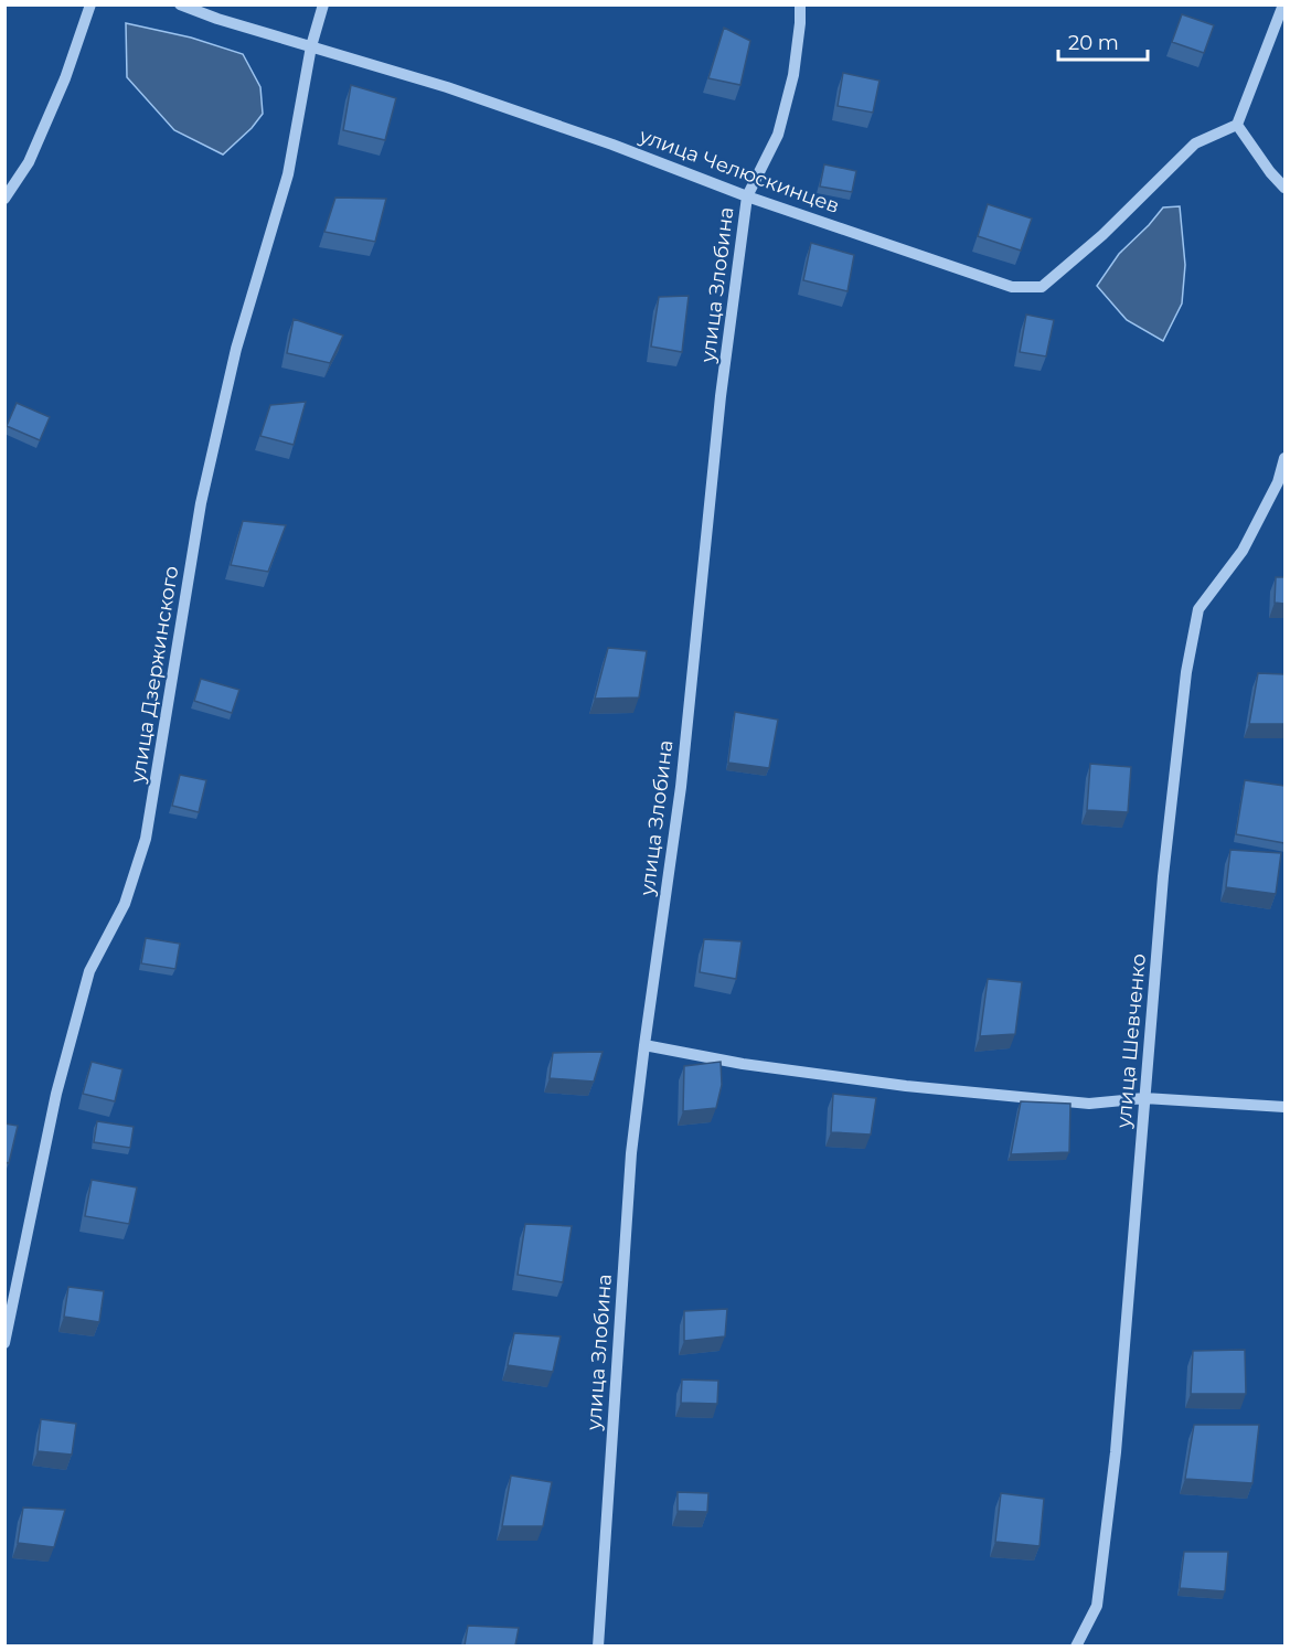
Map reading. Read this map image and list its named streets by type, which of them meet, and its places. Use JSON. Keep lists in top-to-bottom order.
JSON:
{
  "streets": {
    "street": [
      "улица Челюскинцев",
      "улица Злобина",
      "улица Дзержинского",
      "улица Шевченко"
    ]
  },
  "crossings": [
    ["улица Челюскинцев", "улица Злобина"],
    ["улица Челюскинцев", "улица Дзержинского"]
  ],
  "scale_bar": "20 m"
}
